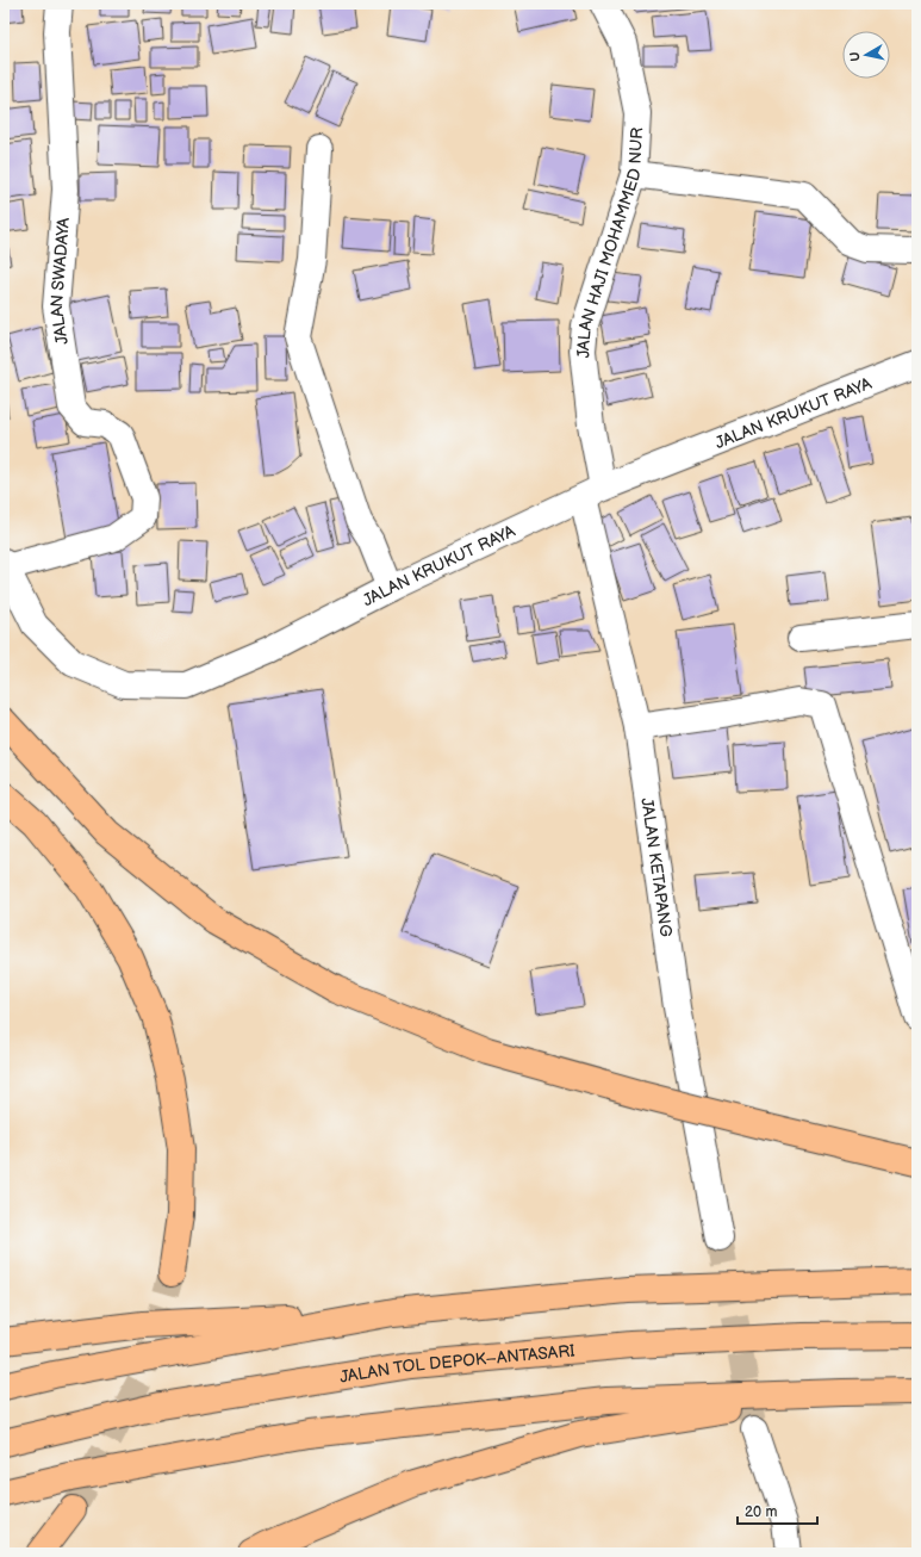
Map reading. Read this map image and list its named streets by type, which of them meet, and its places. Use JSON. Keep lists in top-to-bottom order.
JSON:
{
  "streets": {
    "highway": ["JALAN TOL DEPOK–ANTASARI"],
    "street": [
      "JALAN HAJI MOHAMMED NUR",
      "JALAN SWADAYA",
      "JALAN KRUKUT RAYA",
      "JALAN KETAPANG"
    ]
  },
  "crossings": [
    ["JALAN HAJI MOHAMMED NUR", "JALAN KRUKUT RAYA"],
    ["JALAN HAJI MOHAMMED NUR", "JALAN KETAPANG"],
    ["JALAN SWADAYA", "JALAN KRUKUT RAYA"],
    ["JALAN KRUKUT RAYA", "JALAN KETAPANG"]
  ],
  "scale_bar": "20 m",
  "north": "left"
}
